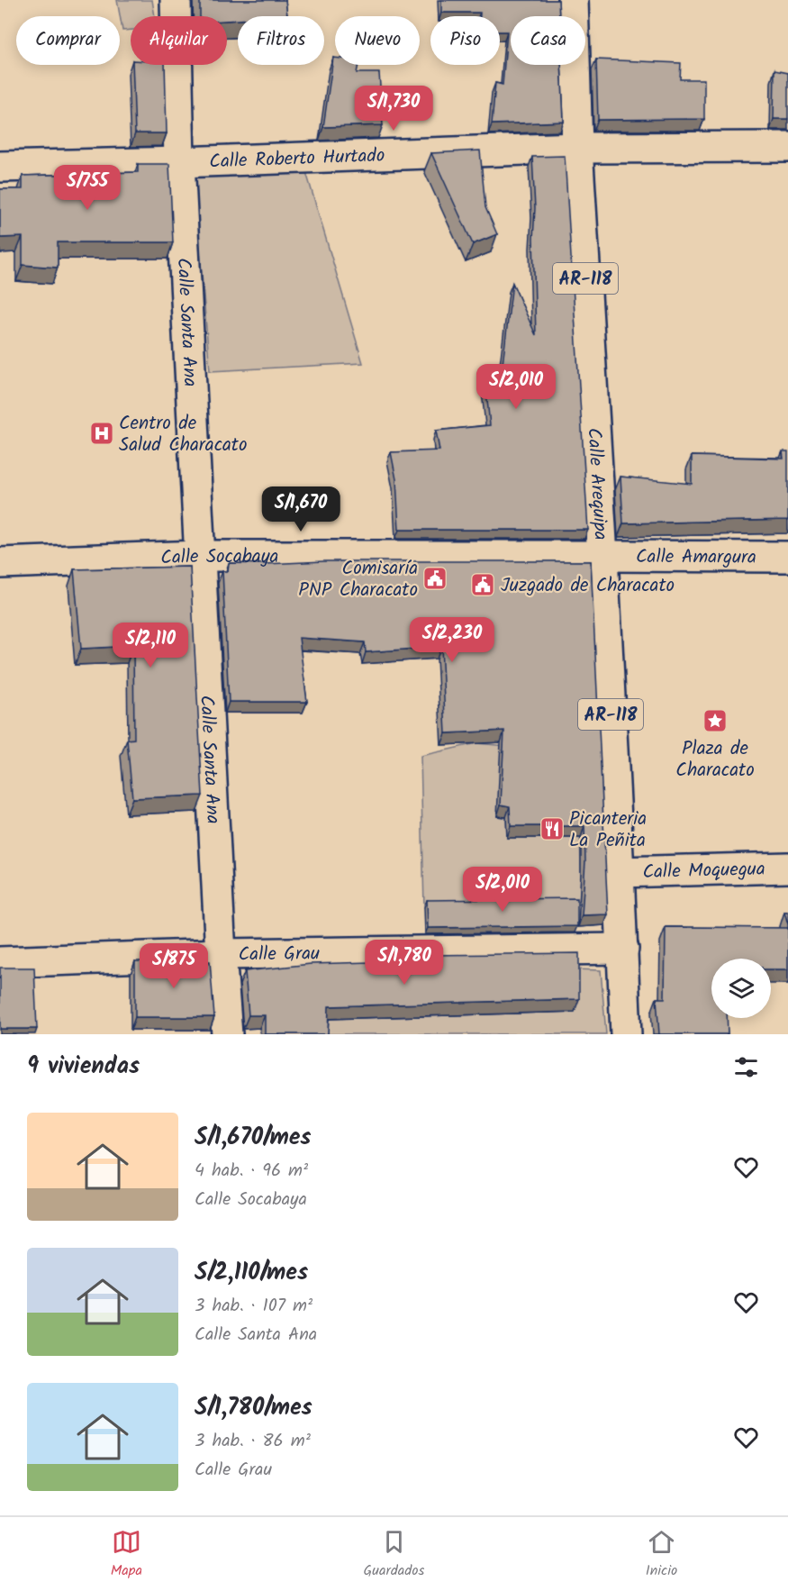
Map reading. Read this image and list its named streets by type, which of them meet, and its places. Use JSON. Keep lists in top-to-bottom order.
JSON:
{
  "streets": {
    "street": [
      "Calle Roberto Hurtado",
      "AR-118",
      "Calle Santa Ana",
      "Calle Arequipa",
      "Calle Socabaya",
      "Calle Amargura",
      "Calle Moquegua",
      "Calle Grau"
    ]
  },
  "crossings": [
    ["Calle Roberto Hurtado", "Calle Santa Ana"],
    ["Calle Roberto Hurtado", "Calle Arequipa"],
    ["Calle Santa Ana", "Calle Socabaya"],
    ["Calle Santa Ana", "Calle Grau"],
    ["Calle Arequipa", "Calle Socabaya"],
    ["Calle Arequipa", "Calle Amargura"],
    ["Calle Arequipa", "Calle Moquegua"],
    ["Calle Arequipa", "Calle Grau"],
    ["Calle Socabaya", "Calle Amargura"]
  ],
  "places": {
    "hospital": ["Centro de Salud Characato"],
    "public building": ["Comisaría PNP Characato", "Juzgado de Characato"],
    "place": ["Plaza de Characato"],
    "restaurant": ["Picanteria La Peñita"]
  },
  "page": {
    "chip": [
      "Comprar",
      "Alquilar",
      "Filtros",
      "Nuevo",
      "Piso",
      "Casa"
    ],
    "price": [
      "S/1,730",
      "S/755",
      "S/2,010",
      "S/1,670",
      "S/2,230",
      "S/2,110",
      "S/2,010",
      "S/1,780",
      "S/875"
    ],
    "heading": "9 viviendas",
    "list": [
      {
        "name": "S/1,670/mes",
        "note": "4 hab. · 96 m² · Calle Socabaya"
      },
      {
        "name": "S/2,110/mes",
        "note": "3 hab. · 107 m² · Calle Santa Ana"
      },
      {
        "name": "S/1,780/mes",
        "note": "3 hab. · 86 m² · Calle Grau"
      }
    ],
    "tabs": ["Mapa", "Guardados", "Inicio"]
  }
}
